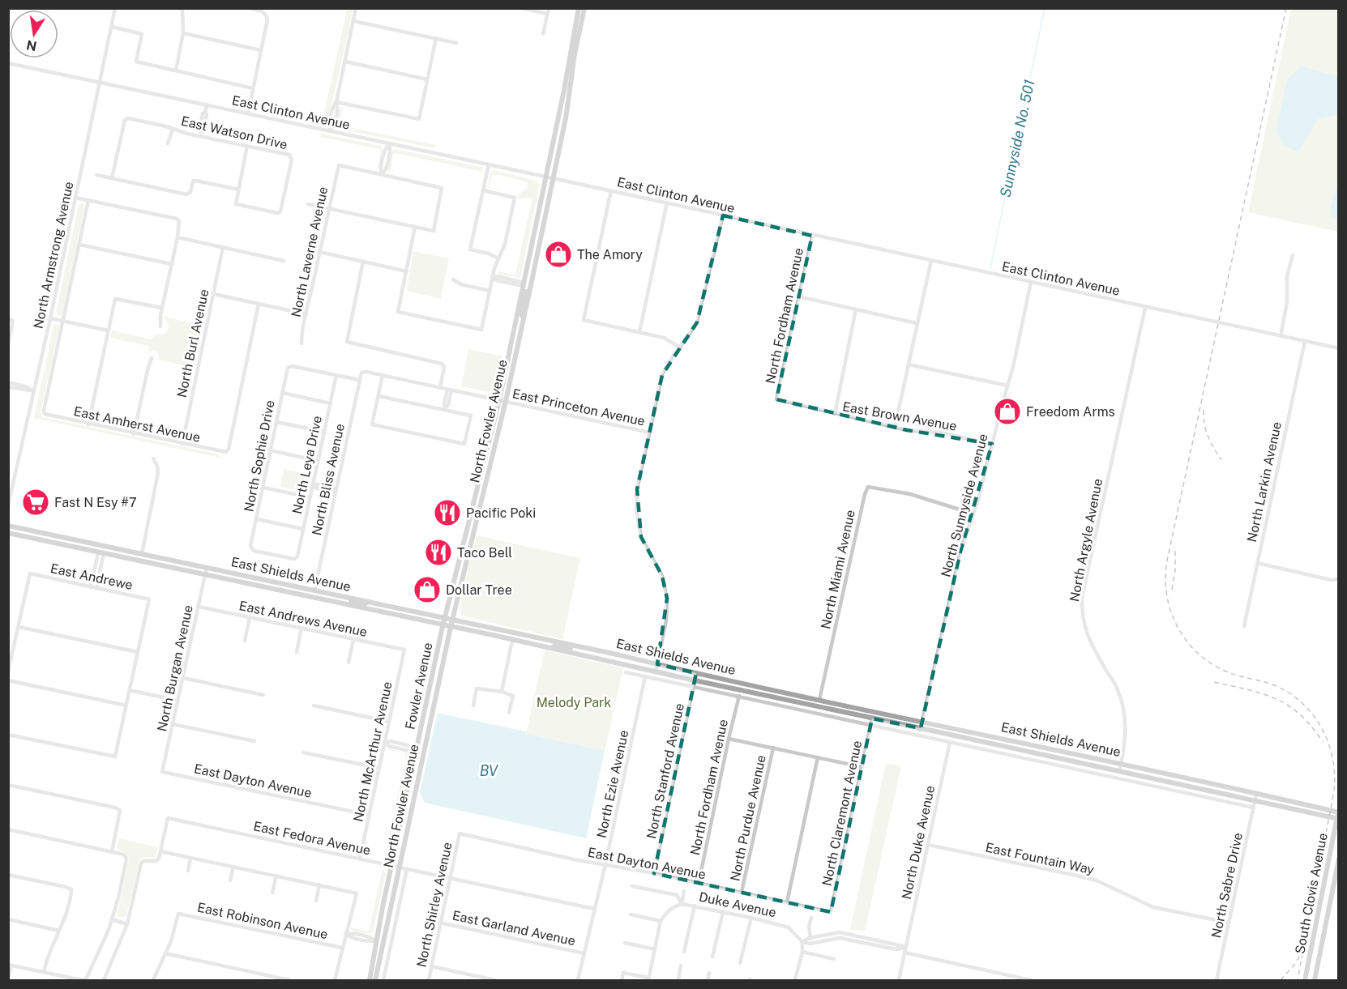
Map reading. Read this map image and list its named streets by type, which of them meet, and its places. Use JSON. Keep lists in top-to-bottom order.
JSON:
{
  "streets": {
    "main road": [
      "North Fowler Avenue",
      "East Shields Avenue",
      "Fowler Avenue",
      "South Clovis Avenue"
    ],
    "street": [
      "East Clinton Avenue",
      "East Watson Drive",
      "North Laverne Avenue",
      "North Armstrong Avenue",
      "North Fordham Avenue",
      "North Burl Avenue",
      "East Princeton Avenue",
      "East Brown Avenue",
      "East Amherst Avenue",
      "North Sophie Drive",
      "North Leya Drive",
      "North Bliss Avenue",
      "North Larkin Avenue",
      "North Sunnyside Avenue",
      "North Argyle Avenue",
      "North Miami Avenue",
      "East Andrewe",
      "East Andrews Avenue",
      "North Burgan Avenue",
      "North McArthur Avenue",
      "North Stanford Avenue",
      "East Dayton Avenue",
      "North Ezie Avenue",
      "North Claremont Avenue",
      "North Purdue Avenue",
      "East Fedora Avenue",
      "North Duke Avenue",
      "East Fountain Way",
      "North Sabre Drive",
      "North Shirley Avenue",
      "Duke Avenue",
      "East Robinson Avenue",
      "East Garland Avenue"
    ]
  },
  "crossings": [
    ["East Clinton Avenue", "North Armstrong Avenue"],
    ["East Clinton Avenue", "North Fordham Avenue"],
    ["East Clinton Avenue", "North Fowler Avenue"],
    ["East Clinton Avenue", "North Larkin Avenue"],
    ["East Clinton Avenue", "North Sunnyside Avenue"],
    ["East Clinton Avenue", "North Argyle Avenue"],
    ["North Armstrong Avenue", "East Amherst Avenue"],
    ["North Fordham Avenue", "East Brown Avenue"],
    ["North Fordham Avenue", "East Shields Avenue"],
    ["North Fordham Avenue", "East Dayton Avenue"],
    ["North Burl Avenue", "East Amherst Avenue"],
    ["East Princeton Avenue", "North Fowler Avenue"],
    ["East Princeton Avenue", "North Bliss Avenue"],
    ["East Brown Avenue", "North Sunnyside Avenue"],
    ["North Fowler Avenue", "East Shields Avenue"],
    ["North Fowler Avenue", "Fowler Avenue"],
    ["North Fowler Avenue", "East Fedora Avenue"],
    ["North Sophie Drive", "North Leya Drive"],
    ["North Bliss Avenue", "East Shields Avenue"],
    ["North Sunnyside Avenue", "North Miami Avenue"],
    ["North Sunnyside Avenue", "East Shields Avenue"],
    ["North Argyle Avenue", "East Shields Avenue"],
    ["North Miami Avenue", "East Shields Avenue"],
    ["East Shields Avenue", "North Burgan Avenue"],
    ["East Shields Avenue", "Fowler Avenue"],
    ["East Shields Avenue", "North Stanford Avenue"],
    ["East Shields Avenue", "North Ezie Avenue"],
    ["East Shields Avenue", "North Claremont Avenue"],
    ["East Shields Avenue", "North Duke Avenue"],
    ["East Shields Avenue", "North Sabre Drive"],
    ["East Shields Avenue", "South Clovis Avenue"],
    ["East Andrews Avenue", "North Burgan Avenue"],
    ["East Andrews Avenue", "North McArthur Avenue"],
    ["North Burgan Avenue", "East Dayton Avenue"],
    ["Fowler Avenue", "East Fedora Avenue"],
    ["Fowler Avenue", "East Robinson Avenue"],
    ["North McArthur Avenue", "East Dayton Avenue"],
    ["North McArthur Avenue", "East Fedora Avenue"],
    ["North Stanford Avenue", "East Dayton Avenue"],
    ["East Dayton Avenue", "North Ezie Avenue"],
    ["East Dayton Avenue", "North Claremont Avenue"],
    ["East Dayton Avenue", "North Purdue Avenue"],
    ["East Dayton Avenue", "North Shirley Avenue"],
    ["North Ezie Avenue", "East Fedora Avenue"],
    ["North Ezie Avenue", "East Garland Avenue"],
    ["East Fedora Avenue", "North Shirley Avenue"],
    ["North Duke Avenue", "East Fountain Way"],
    ["East Fountain Way", "North Sabre Drive"],
    ["North Shirley Avenue", "East Garland Avenue"]
  ],
  "water": ["Sunnyside No. 501", "BV"],
  "parks": ["Melody Park"],
  "places": {
    "shop": ["The Amory", "Freedom Arms", "Dollar Tree"],
    "supermarket": ["Fast N Esy #7"],
    "restaurant": ["Pacific Poki", "Taco Bell"]
  },
  "north": "bottom"
}
